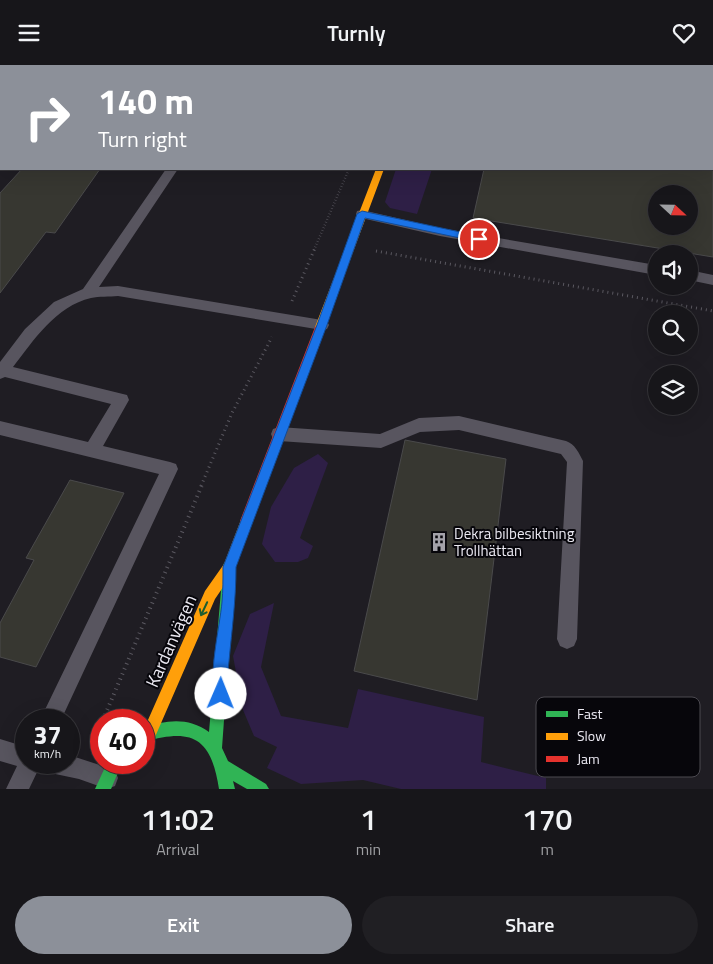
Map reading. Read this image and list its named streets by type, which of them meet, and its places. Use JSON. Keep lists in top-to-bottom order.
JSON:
{
  "streets": {
    "street": ["Kardanvägen"]
  },
  "places": {
    "building": ["Dekra bilbesiktning Trollhättan"]
  },
  "legend": ["Fast", "Slow", "Jam"],
  "north": "right",
  "page": {
    "header": "Turnly",
    "turn": ["140 m", "Turn right"],
    "speed": "37 km/h",
    "limit": "40",
    "eta": [
      "11:02",
      "Arrival",
      "1",
      "min",
      "170",
      "m"
    ],
    "buttons": ["Exit", "Share"]
  }
}
